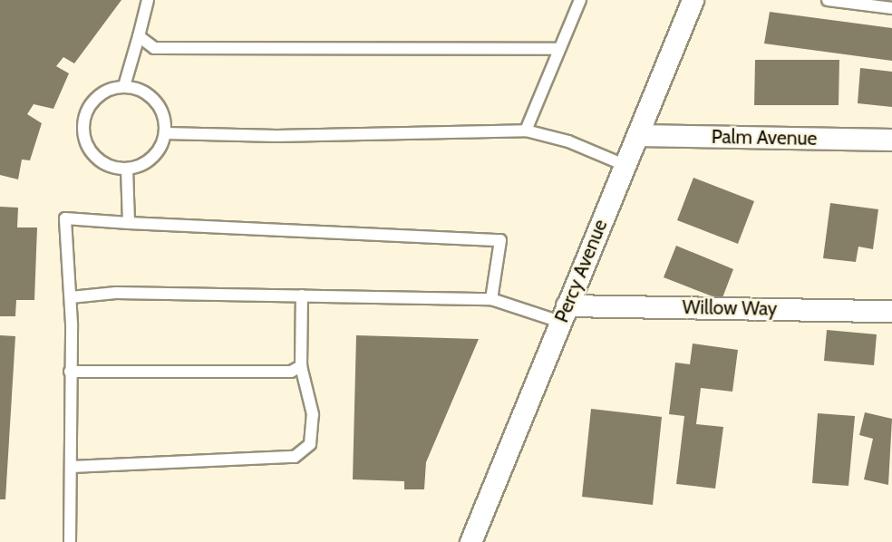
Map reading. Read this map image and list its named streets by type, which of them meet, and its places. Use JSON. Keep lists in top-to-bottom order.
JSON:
{
  "streets": {
    "street": ["Palm Avenue", "Percy Avenue", "Willow Way"]
  },
  "crossings": [
    ["Palm Avenue", "Percy Avenue"],
    ["Percy Avenue", "Willow Way"]
  ]
}
